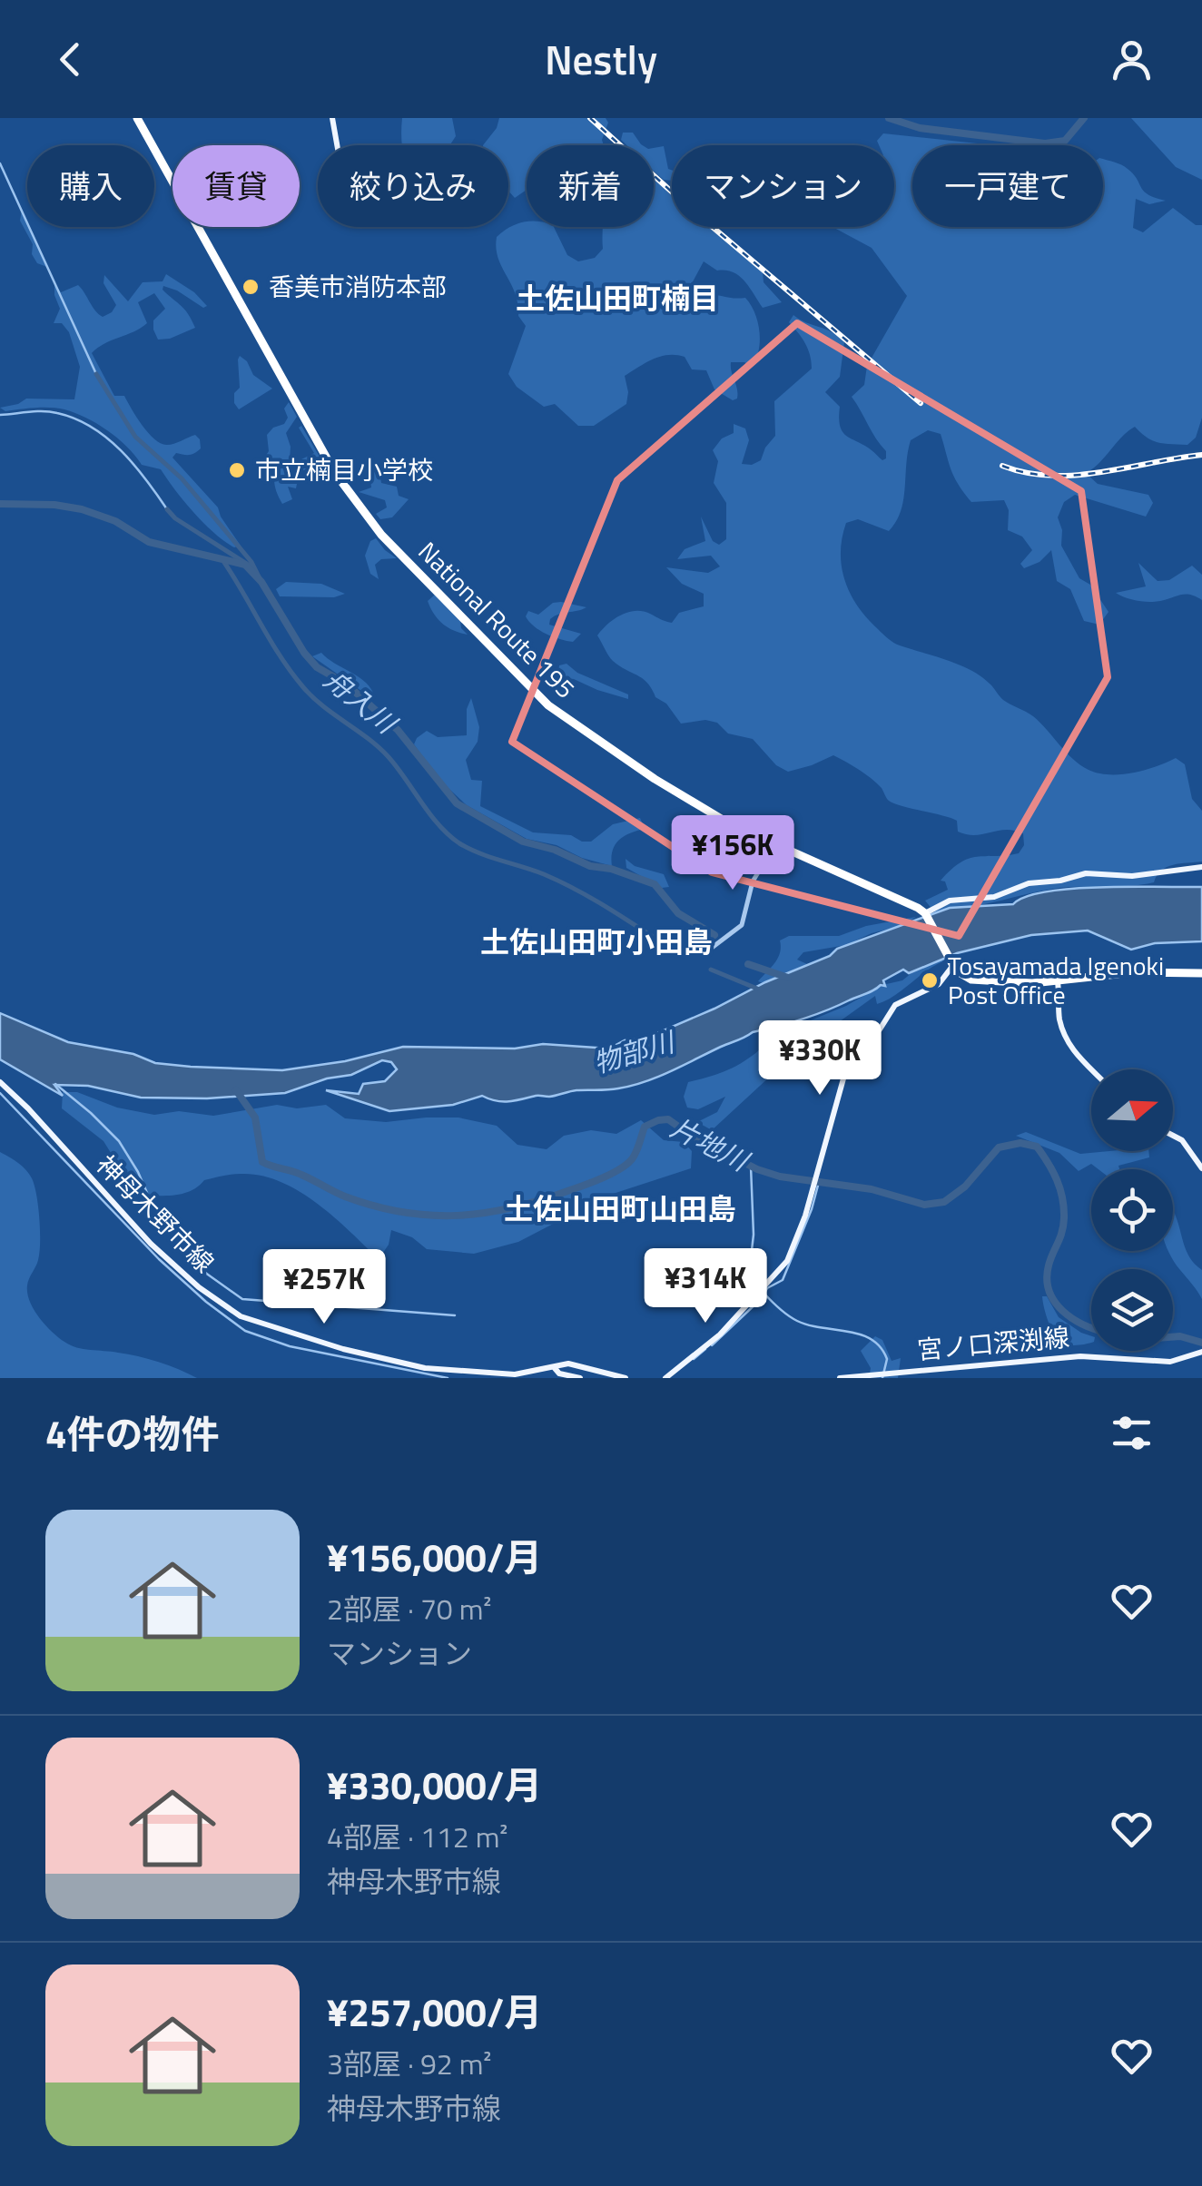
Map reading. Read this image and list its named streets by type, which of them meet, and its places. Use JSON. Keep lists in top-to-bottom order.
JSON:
{
  "streets": {
    "highway": ["National Route 195"],
    "main road": ["神母木野市線", "宮ノ口深渕線"]
  },
  "districts": ["土佐山田町楠目", "土佐山田町小田島", "土佐山田町山田島"],
  "water": ["舟入川", "物部川", "片地川"],
  "places": ["香美市消防本部", "市立楠目小学校", "Tosayamada Igenoki Post Office"],
  "north": "right",
  "page": {
    "header": "Nestly",
    "chip": [
      "購入",
      "賃貸",
      "絞り込み",
      "新着",
      "マンション",
      "一戸建て"
    ],
    "price": [
      "¥156K",
      "¥330K",
      "¥314K",
      "¥257K"
    ],
    "heading": "4件の物件",
    "list": [
      {
        "name": "¥156,000/月",
        "note": "2部屋 · 70 m² · マンション"
      },
      {
        "name": "¥330,000/月",
        "note": "4部屋 · 112 m² · 神母木野市線"
      },
      {
        "name": "¥257,000/月",
        "note": "3部屋 · 92 m² · 神母木野市線"
      }
    ]
  }
}
